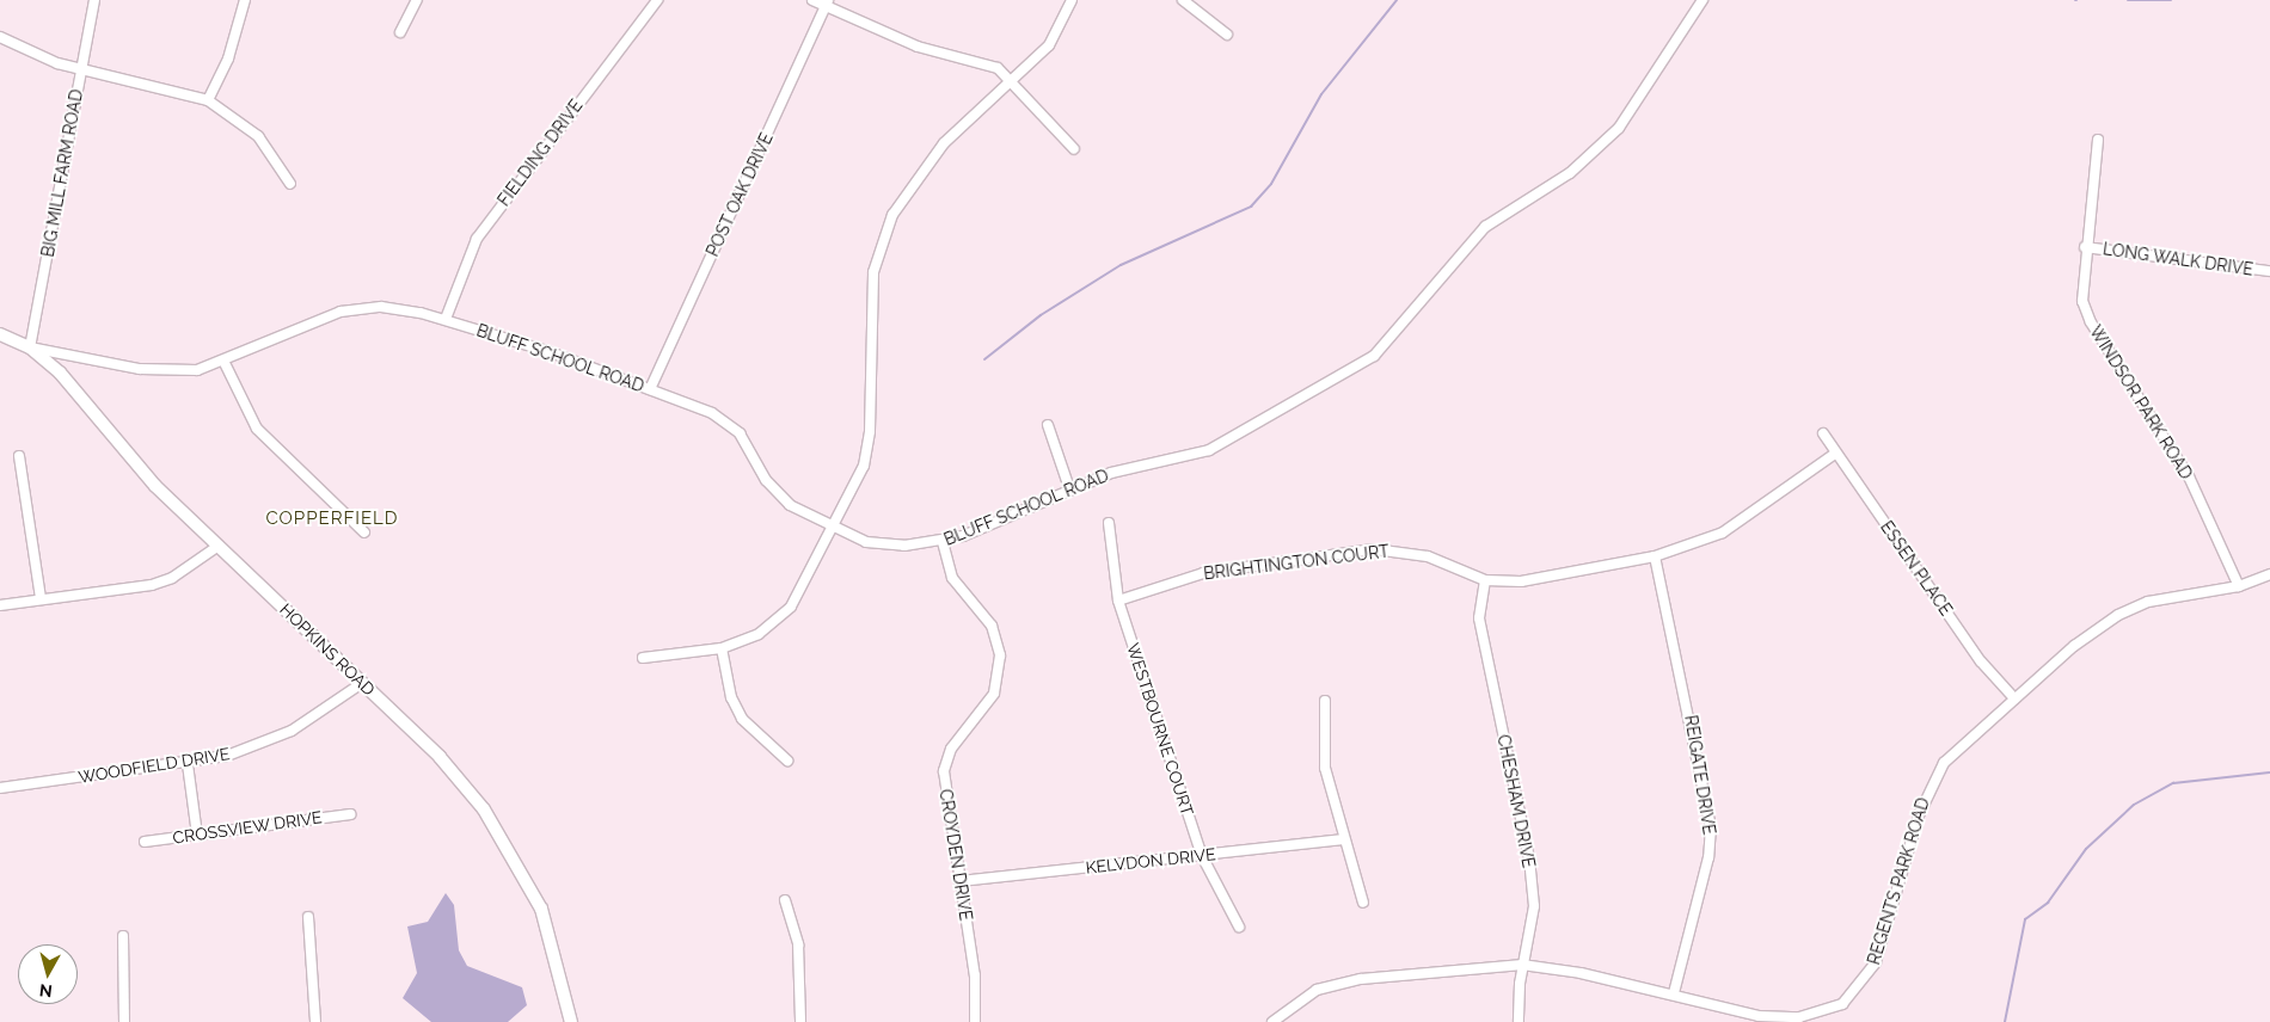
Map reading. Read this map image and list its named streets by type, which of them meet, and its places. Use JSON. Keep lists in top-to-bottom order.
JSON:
{
  "streets": {
    "main road": ["HOPKINS ROAD"],
    "street": [
      "FIELDING DRIVE",
      "BIG MILL FARM ROAD",
      "POST OAK DRIVE",
      "LONG WALK DRIVE",
      "BLUFF SCHOOL ROAD",
      "WINDSOR PARK ROAD",
      "BRIGHTINGTON COURT",
      "ESSEN PLACE",
      "WESTBOURNE COURT",
      "WOODFIELD DRIVE",
      "REIGATE DRIVE",
      "CHESHAM DRIVE",
      "CROSSVIEW DRIVE",
      "CROYDEN DRIVE",
      "KELVDON DRIVE",
      "REGENTS PARK ROAD"
    ]
  },
  "crossings": [
    ["FIELDING DRIVE", "BLUFF SCHOOL ROAD"],
    ["BIG MILL FARM ROAD", "BLUFF SCHOOL ROAD"],
    ["BIG MILL FARM ROAD", "HOPKINS ROAD"],
    ["POST OAK DRIVE", "BLUFF SCHOOL ROAD"],
    ["LONG WALK DRIVE", "WINDSOR PARK ROAD"],
    ["BLUFF SCHOOL ROAD", "HOPKINS ROAD"],
    ["BLUFF SCHOOL ROAD", "CROYDEN DRIVE"],
    ["WINDSOR PARK ROAD", "REGENTS PARK ROAD"],
    ["BRIGHTINGTON COURT", "ESSEN PLACE"],
    ["BRIGHTINGTON COURT", "WESTBOURNE COURT"],
    ["BRIGHTINGTON COURT", "REIGATE DRIVE"],
    ["BRIGHTINGTON COURT", "CHESHAM DRIVE"],
    ["ESSEN PLACE", "REGENTS PARK ROAD"],
    ["HOPKINS ROAD", "WOODFIELD DRIVE"],
    ["WESTBOURNE COURT", "KELVDON DRIVE"],
    ["REIGATE DRIVE", "REGENTS PARK ROAD"],
    ["CHESHAM DRIVE", "REGENTS PARK ROAD"],
    ["CROYDEN DRIVE", "KELVDON DRIVE"]
  ],
  "districts": ["COPPERFIELD"],
  "north": "bottom"
}
